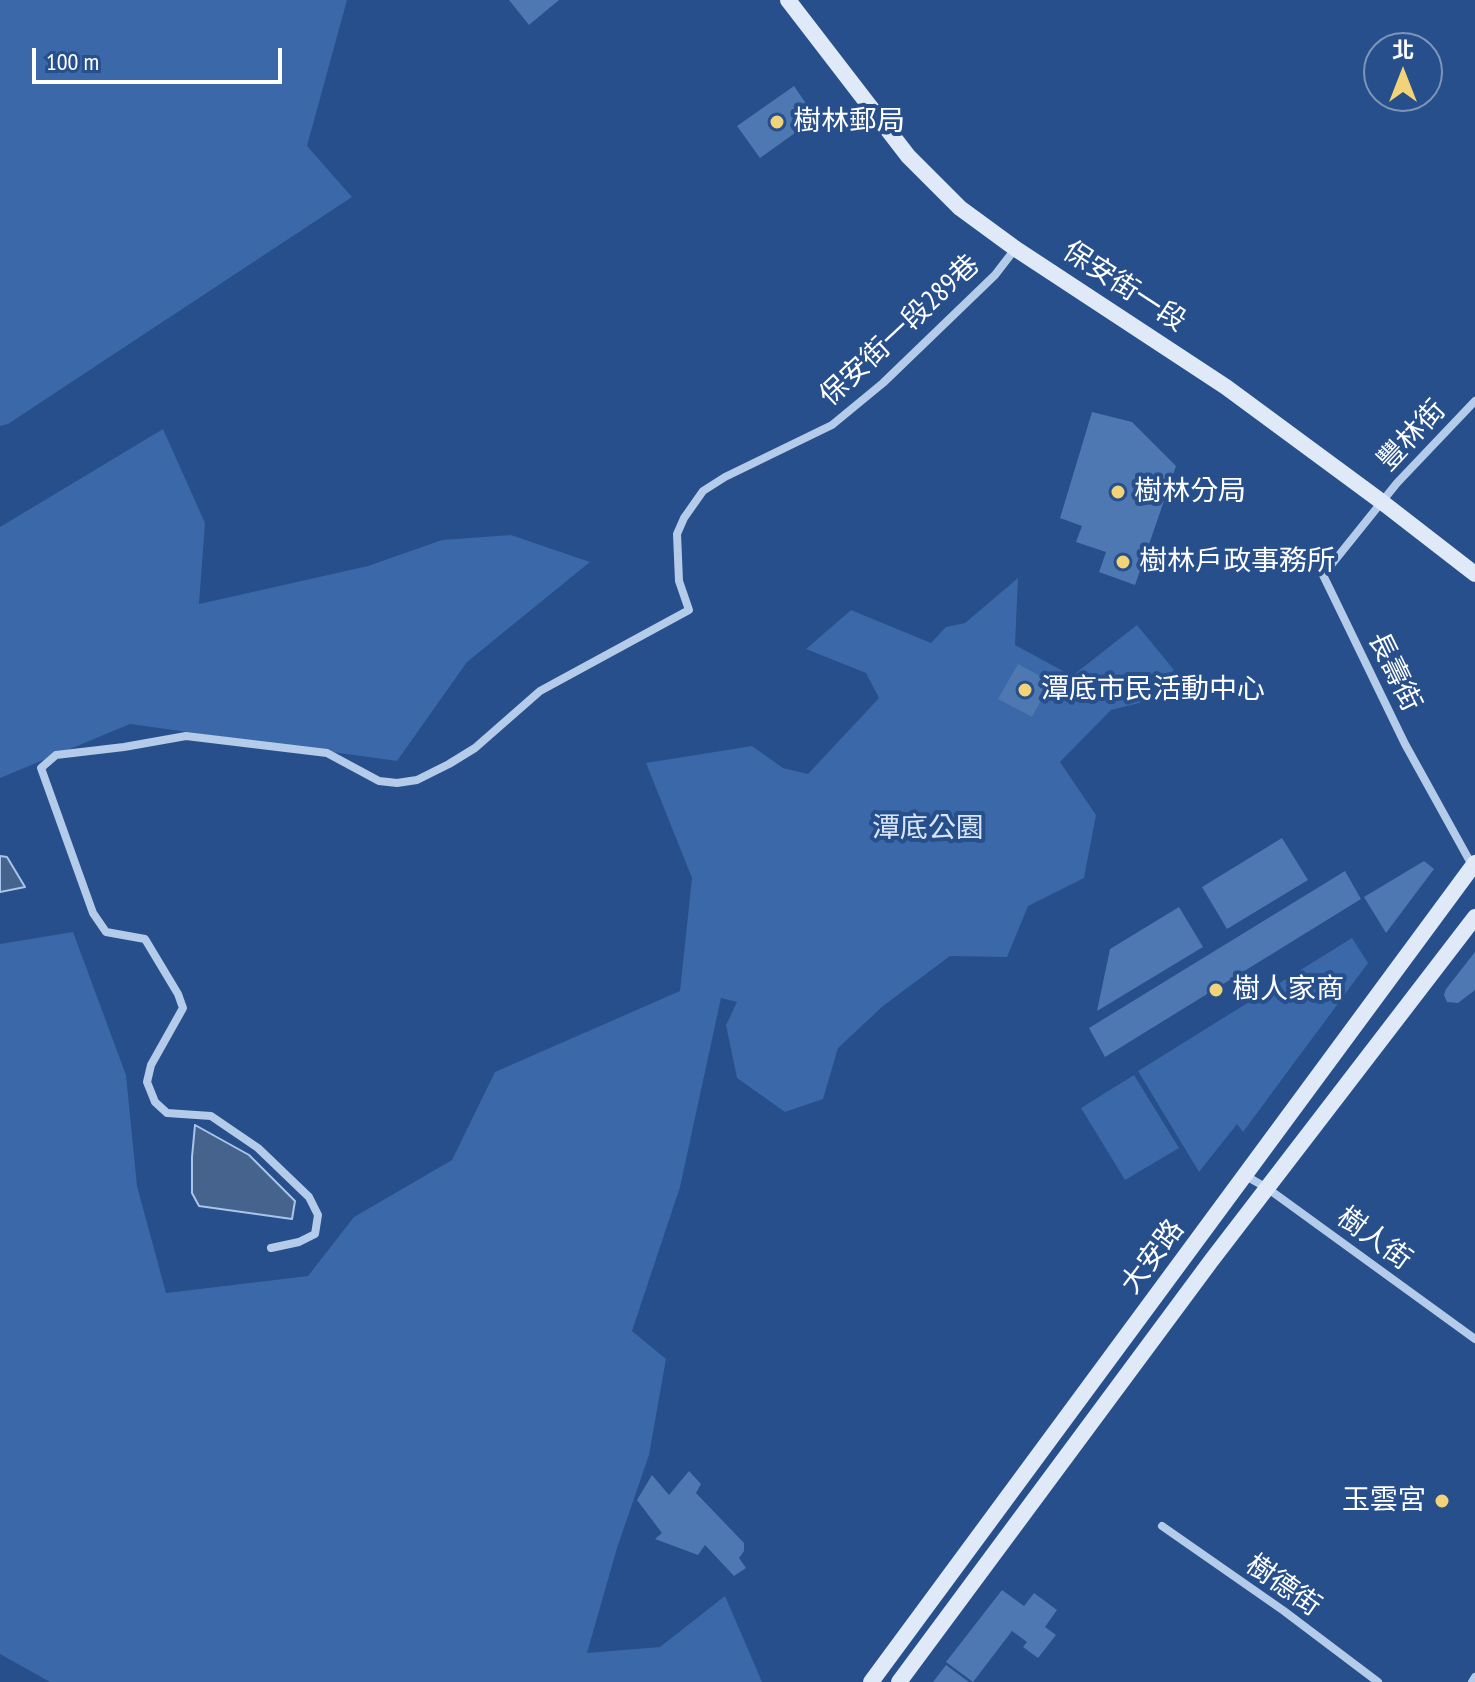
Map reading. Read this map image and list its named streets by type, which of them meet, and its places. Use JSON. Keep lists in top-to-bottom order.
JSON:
{
  "streets": {
    "street": [
      "保安街一段",
      "保安街一段289巷",
      "豐林街",
      "長壽街",
      "樹人街",
      "大安路",
      "樹德街"
    ]
  },
  "crossings": [
    ["保安街一段", "保安街一段289巷"],
    ["保安街一段", "豐林街"],
    ["保安街一段", "長壽街"],
    ["豐林街", "長壽街"],
    ["長壽街", "大安路"],
    ["樹人街", "大安路"]
  ],
  "parks": ["潭底公園"],
  "places": [
    "樹林郵局",
    "樹林分局",
    "樹林戶政事務所",
    "潭底市民活動中心",
    "樹人家商",
    "玉雲宮"
  ],
  "scale_bar": "100 m",
  "north": "top"
}
